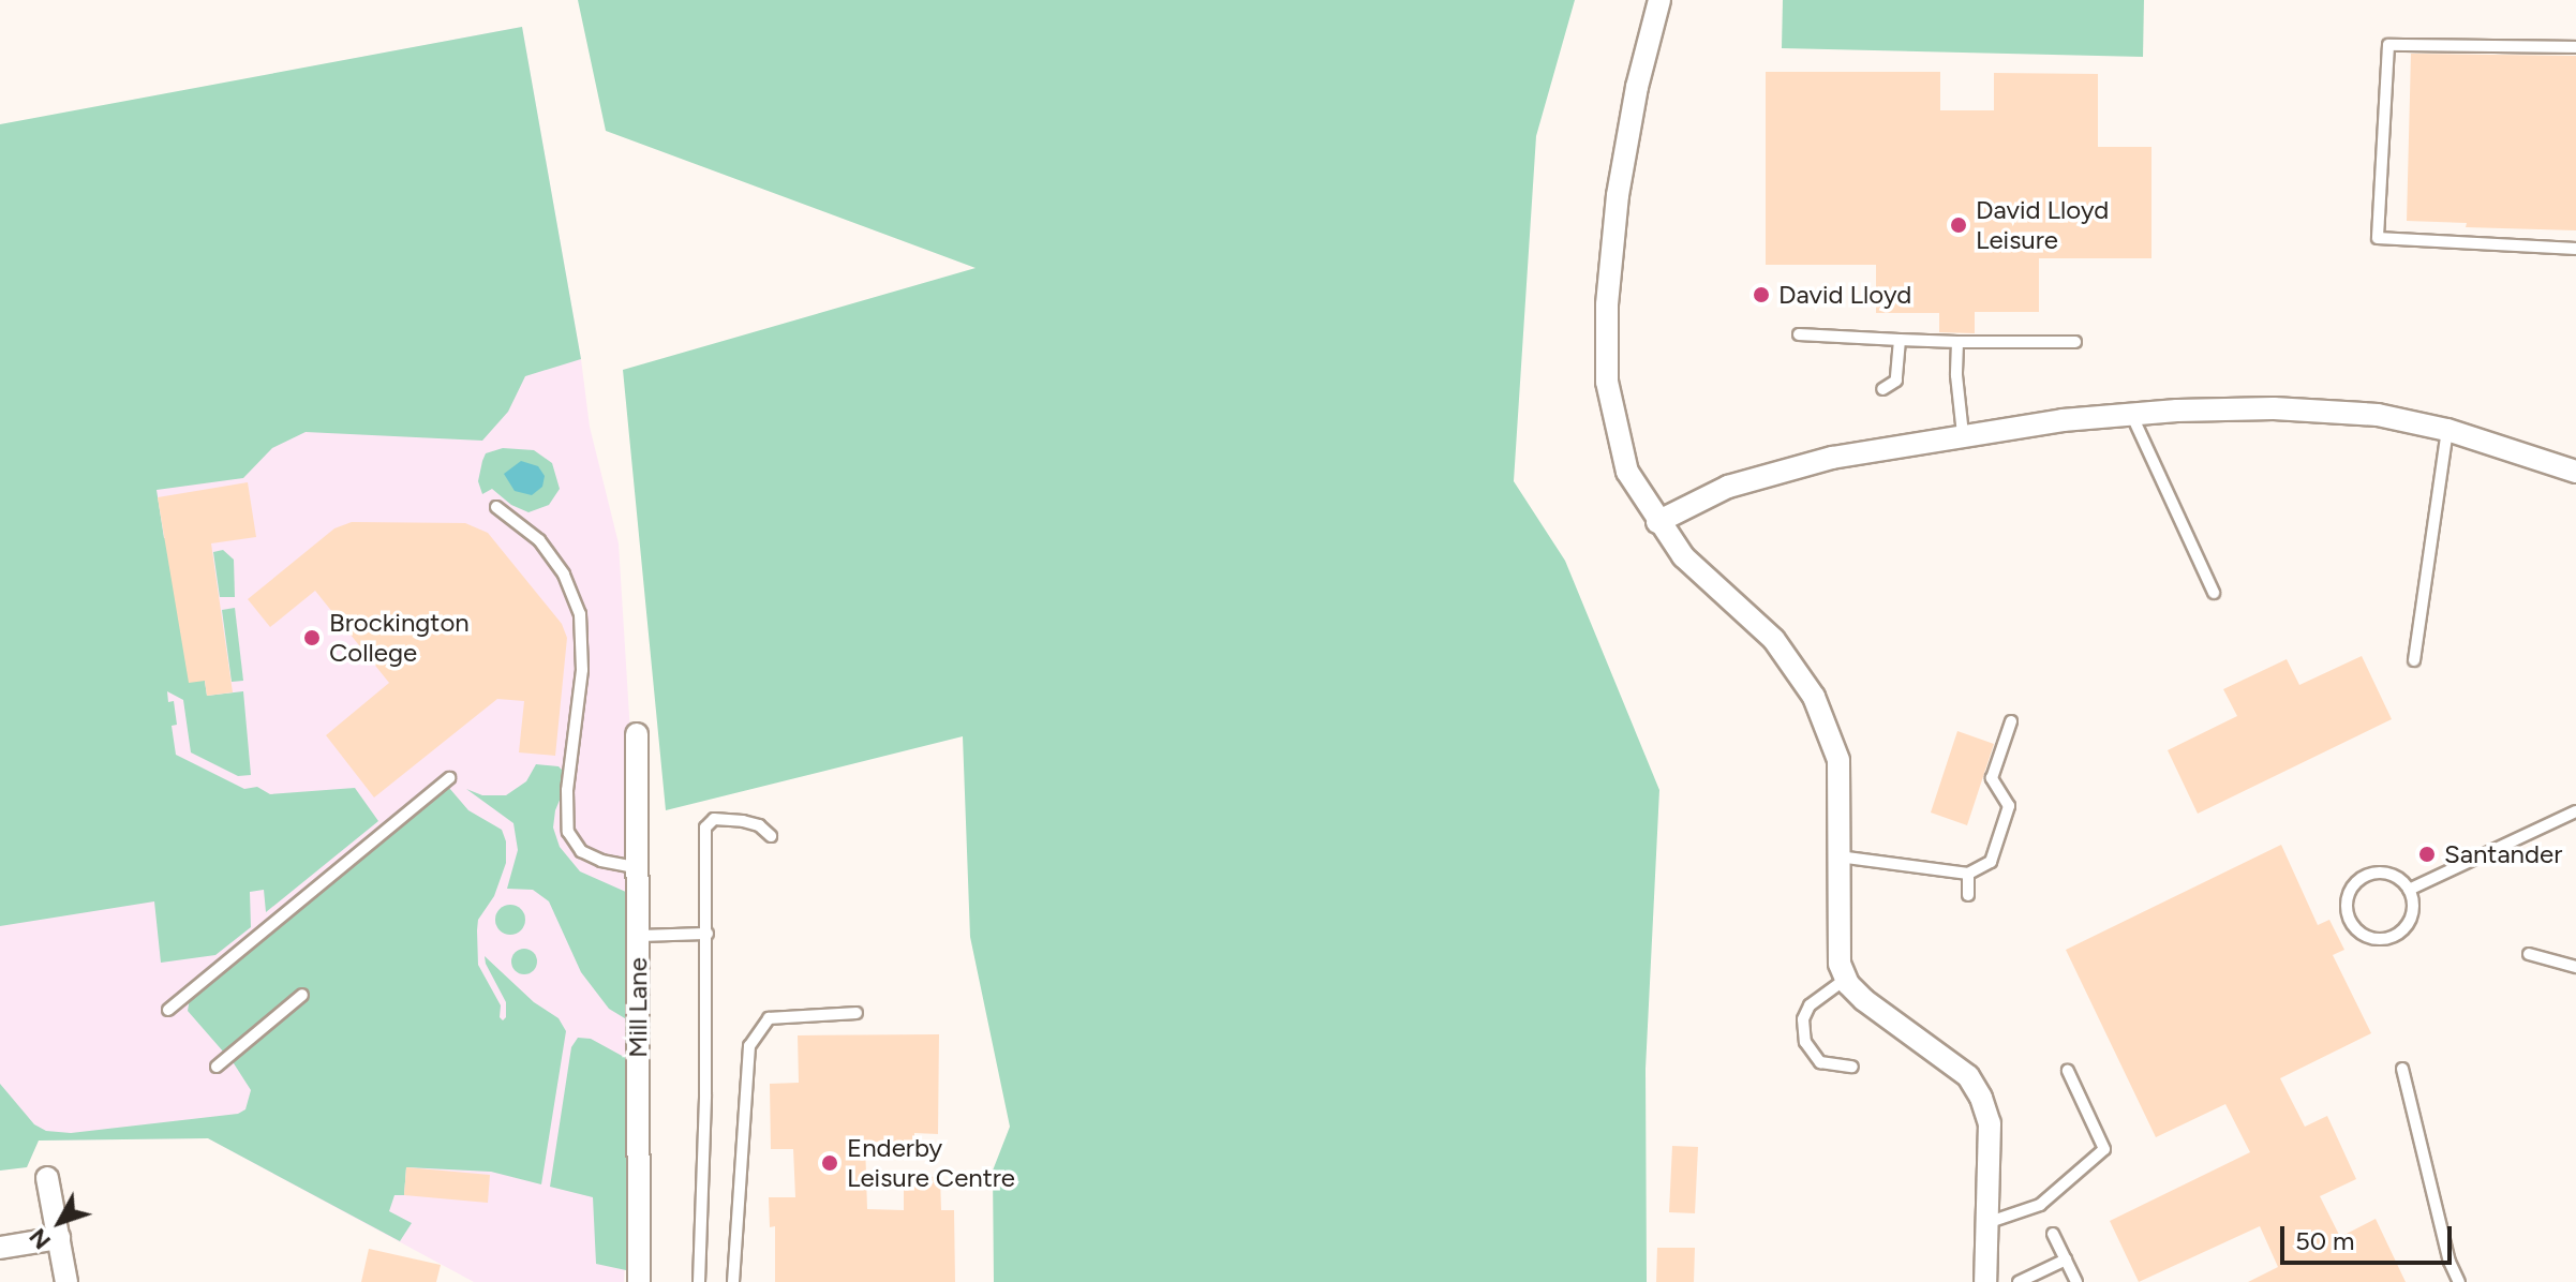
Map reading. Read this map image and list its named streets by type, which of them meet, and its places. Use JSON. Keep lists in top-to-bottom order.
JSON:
{
  "streets": {
    "street": ["Mill Lane"]
  },
  "places": [
    "David Lloyd Leisure",
    "David Lloyd",
    "Brockington College",
    "Santander",
    "Enderby Leisure Centre"
  ],
  "scale_bar": "50 m",
  "north": "bottom left"
}
